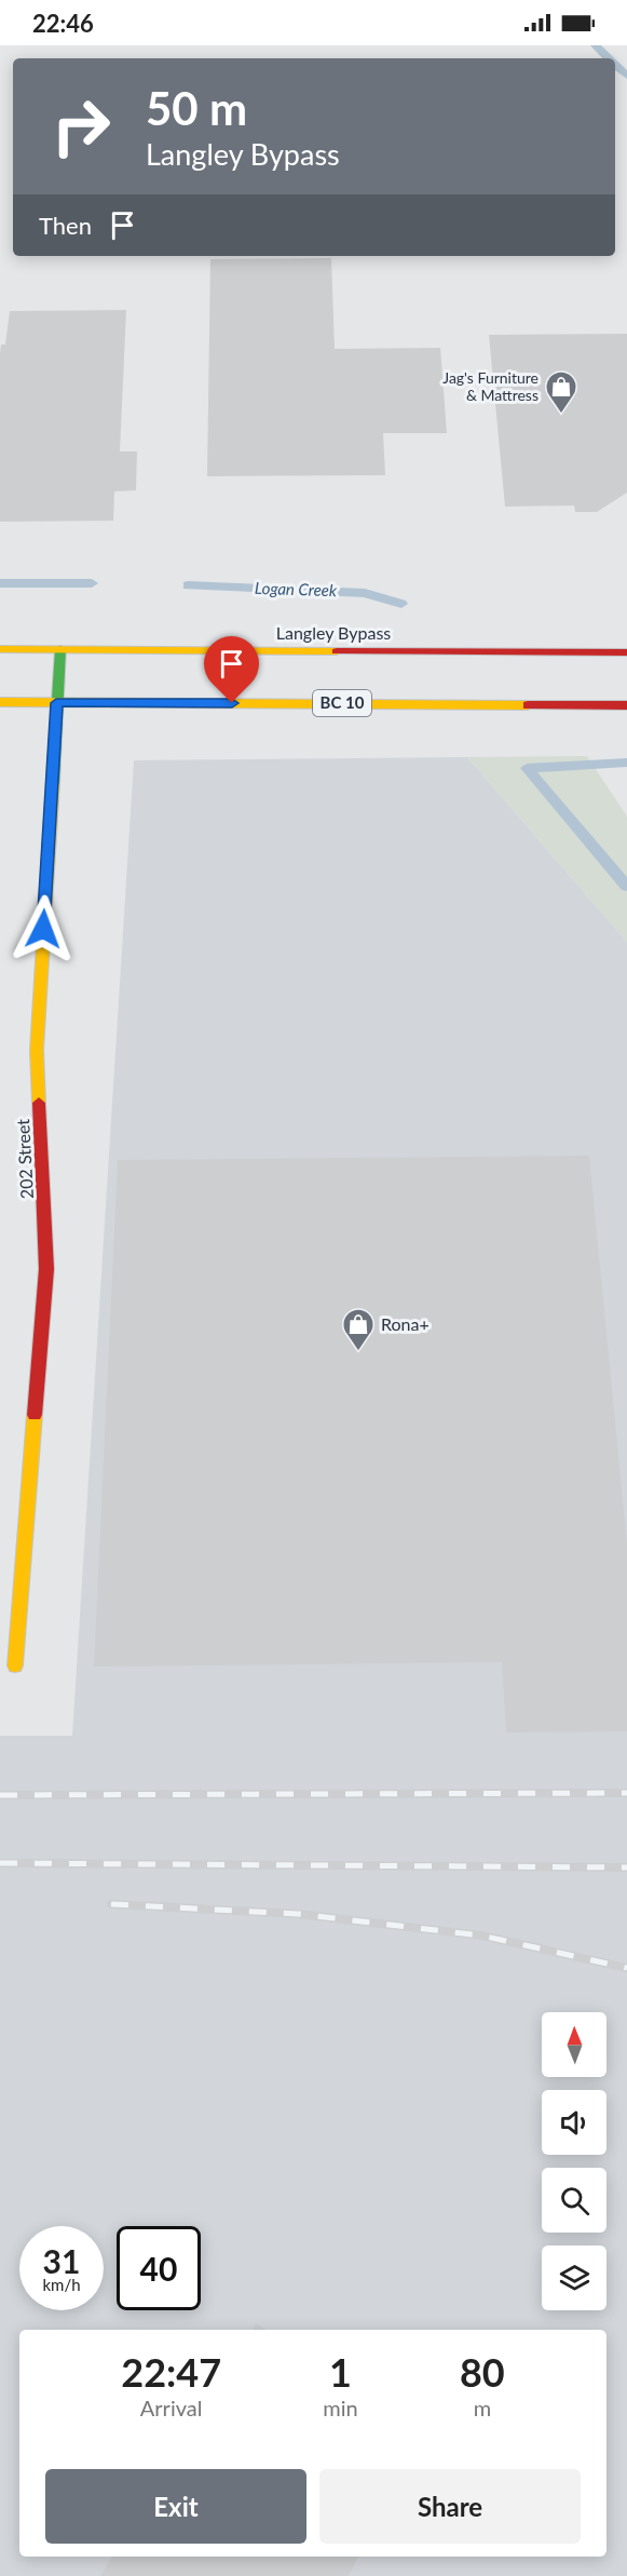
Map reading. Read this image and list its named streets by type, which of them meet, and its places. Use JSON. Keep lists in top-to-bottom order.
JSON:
{
  "streets": {
    "main road": ["Langley Bypass", "BC 10", "202 Street"]
  },
  "crossings": [
    ["Langley Bypass", "202 Street"],
    ["BC 10", "202 Street"]
  ],
  "water": ["Logan Creek"],
  "places": {
    "shop": ["Jag's Furniture & Mattress", "Rona+"]
  },
  "north": "top",
  "page": {
    "status": "22:46",
    "turn": ["50 m", "Langley Bypass"],
    "then": "Then",
    "speed": "31 km/h",
    "limit": "40",
    "eta": [
      "22:47",
      "Arrival",
      "1",
      "min",
      "80",
      "m"
    ],
    "buttons": ["Exit", "Share"]
  }
}
